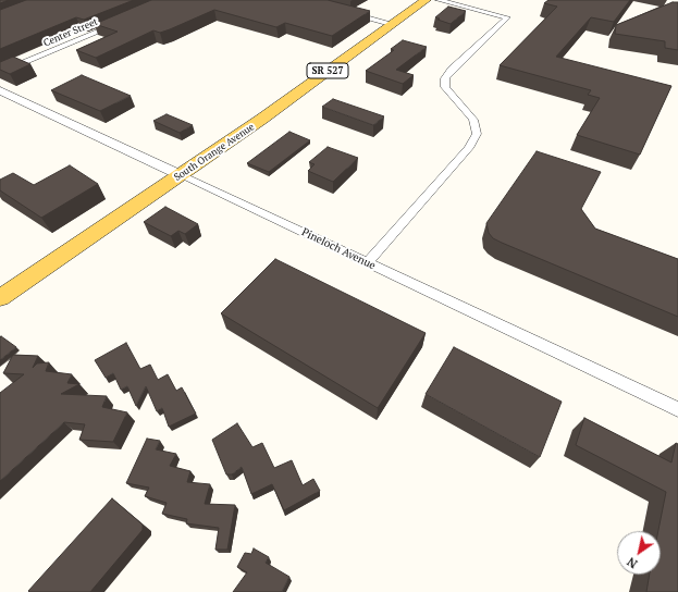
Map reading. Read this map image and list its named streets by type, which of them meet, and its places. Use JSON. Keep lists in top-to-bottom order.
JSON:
{
  "streets": {
    "main road": ["SR 527", "South Orange Avenue"],
    "street": ["Center Street", "Pineloch Avenue"]
  },
  "crossings": [
    ["South Orange Avenue", "Pineloch Avenue"]
  ],
  "north": "bottom left"
}
